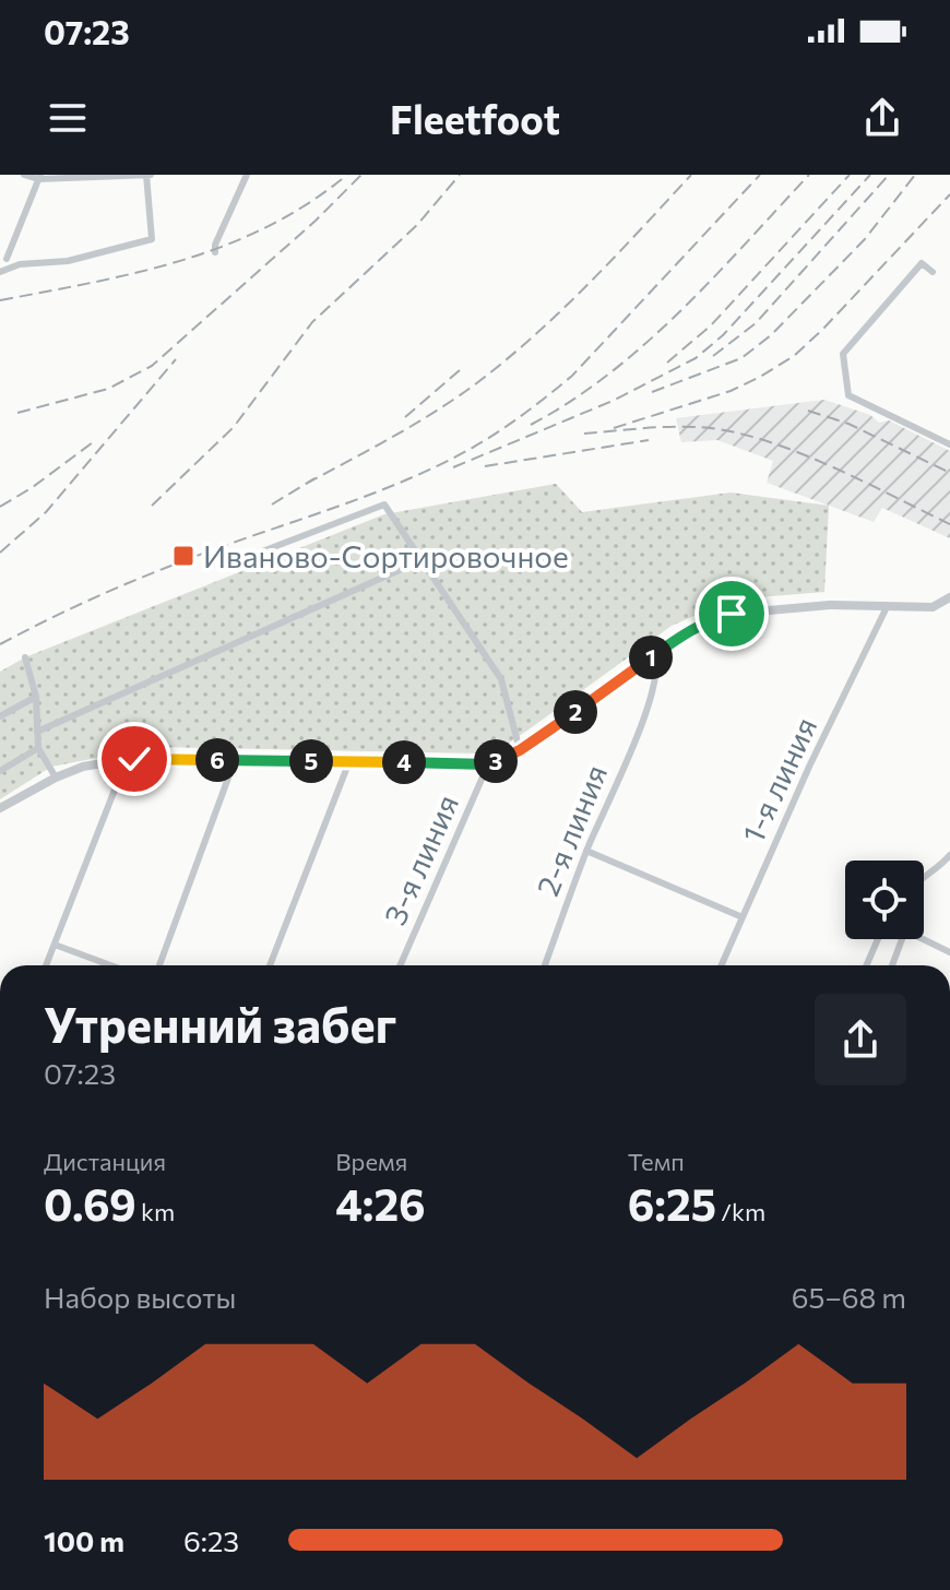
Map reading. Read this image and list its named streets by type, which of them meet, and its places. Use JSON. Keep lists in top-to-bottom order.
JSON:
{
  "streets": {
    "street": ["1-я линия", "2-я линия", "3-я линия"]
  },
  "places": {
    "transit": ["Иваново-Сортировочное"]
  },
  "page": {
    "status": "07:23",
    "header": "Fleetfoot",
    "pins": [
      "1",
      "2",
      "6",
      "3",
      "5",
      "4"
    ],
    "heading": ["Утренний забег", "07:23"],
    "stats": [
      ["Дистанция", "0.69 km"],
      ["Время", "4:26"],
      ["Темп", "6:25 /km"]
    ],
    "chart": ["Набор высоты", "65–68 m"],
    "list": [
      {
        "name": "100 m",
        "note": "6:23"
      }
    ]
  }
}
